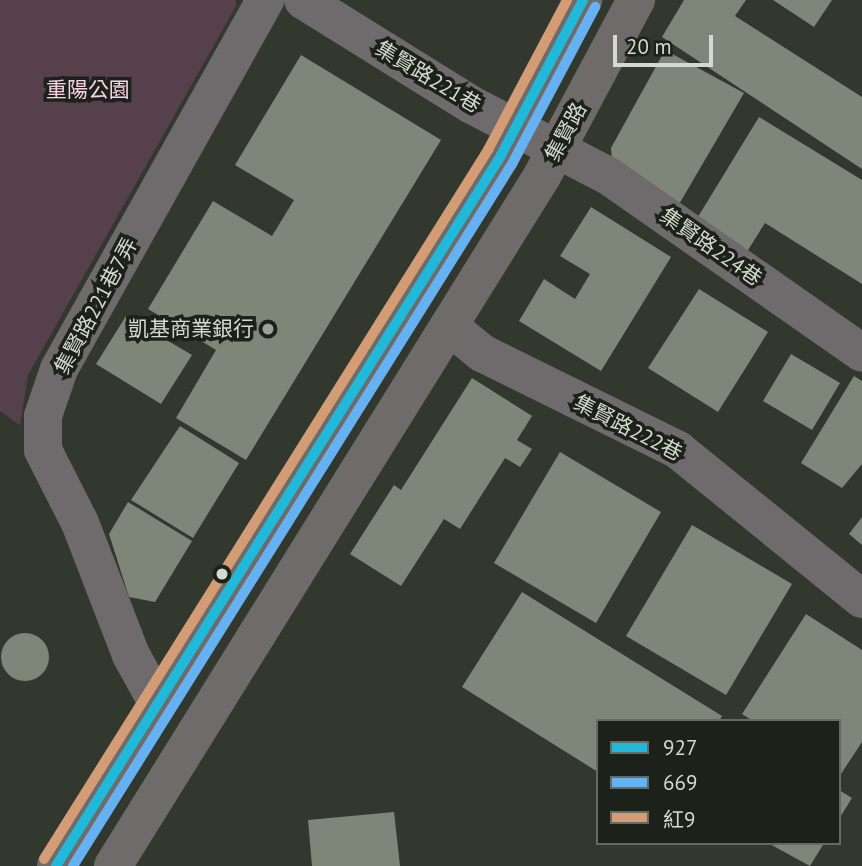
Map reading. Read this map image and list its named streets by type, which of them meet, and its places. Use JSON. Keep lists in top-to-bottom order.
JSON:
{
  "streets": {
    "main road": ["集賢路"],
    "street": [
      "集賢路221巷",
      "集賢路224巷",
      "集賢路221巷7弄",
      "集賢路222巷"
    ]
  },
  "crossings": [
    ["集賢路221巷", "集賢路"],
    ["集賢路221巷", "集賢路224巷"],
    ["集賢路", "集賢路224巷"],
    ["集賢路", "集賢路222巷"]
  ],
  "parks": ["重陽公園"],
  "places": ["凱基商業銀行"],
  "lines": ["transit line 927", "transit line 紅9", "transit line 669"],
  "legend": ["927", "669", "紅9"],
  "scale_bar": "20 m"
}
